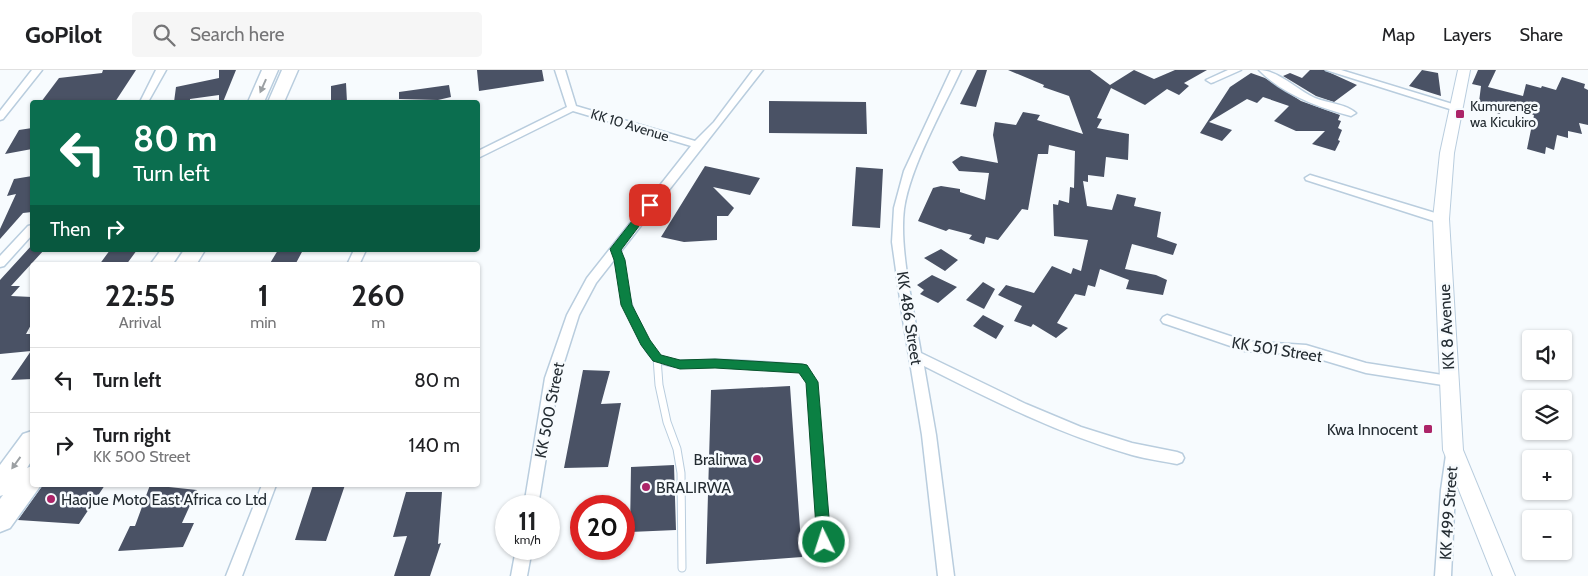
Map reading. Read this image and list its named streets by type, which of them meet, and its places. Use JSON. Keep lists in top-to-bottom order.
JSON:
{
  "streets": {
    "main road": ["KK 8 Avenue"],
    "street": [
      "KK 10 Avenue",
      "KK 486 Street",
      "KK 501 Street",
      "KK 500 Street",
      "KK 499 Street"
    ]
  },
  "crossings": [
    ["KK 10 Avenue", "KK 500 Street"],
    ["KK 8 Avenue", "KK 501 Street"],
    ["KK 8 Avenue", "KK 499 Street"]
  ],
  "places": {
    "transit": ["Kumurenge wa Kicukiro", "Kwa Innocent"],
    "other": ["Bralirwa", "BRALIRWA", "Haojue Moto East Africa co Ltd"]
  },
  "page": {
    "header": "GoPilot",
    "search": "Search here",
    "nav": ["Map", "Layers", "Share"],
    "turn": ["80 m", "Turn left"],
    "then": "Then",
    "eta": [
      "22:55",
      "Arrival",
      "1",
      "min",
      "260",
      "m"
    ],
    "map_buttons": ["+", "−"],
    "list": [
      {
        "name": "Turn left",
        "value": "80 m"
      },
      {
        "name": "Turn right",
        "note": "KK 500 Street",
        "value": "140 m"
      }
    ],
    "speed": "11 km/h",
    "limit": "20"
  }
}
